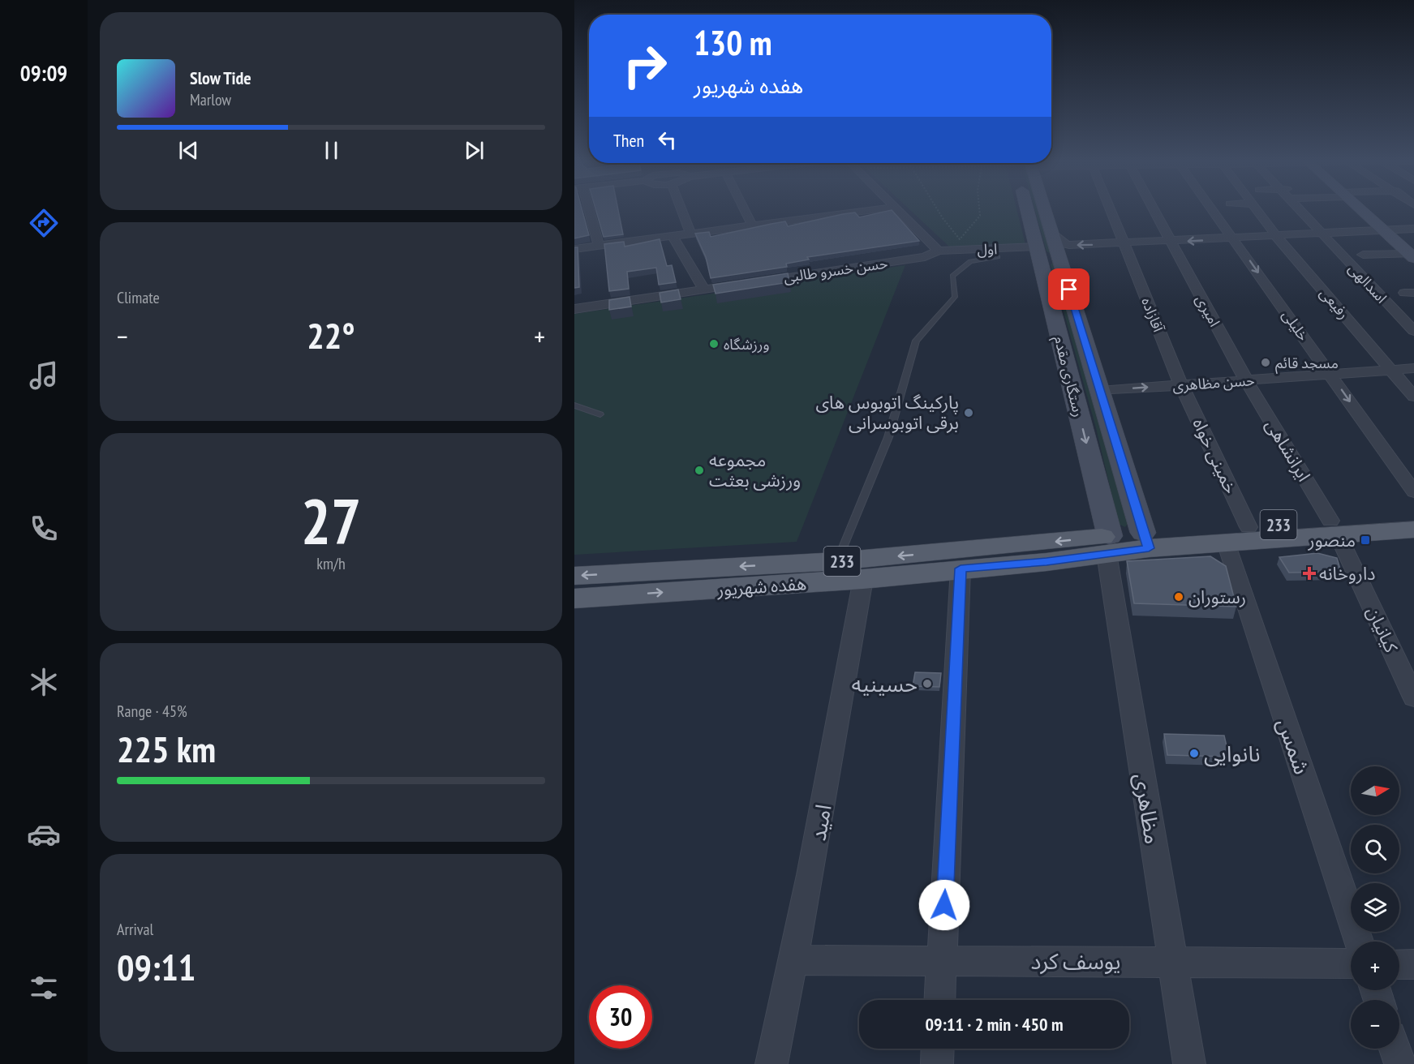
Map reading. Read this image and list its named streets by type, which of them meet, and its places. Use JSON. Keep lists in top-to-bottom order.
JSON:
{
  "streets": {
    "main road": ["رستگاری مقدم", "233", "هفده شهریور"],
    "street": [
      "اول",
      "حسن خسرو طالبی",
      "اسدالهی",
      "رفیعی",
      "امیری",
      "آقازاده",
      "خلیلی",
      "حسن مظاهری",
      "ایرانشاهی",
      "خمینی خواه",
      "کیانیان",
      "شمس",
      "مظاهری",
      "امید",
      "یوسف کرد"
    ]
  },
  "crossings": [
    ["اول", "حسن خسرو طالبی"],
    ["اول", "رستگاری مقدم"],
    ["رفیعی", "حسن مظاهری"],
    ["امیری", "حسن مظاهری"],
    ["امیری", "ایرانشاهی"],
    ["آقازاده", "حسن مظاهری"],
    ["آقازاده", "خمینی خواه"],
    ["خلیلی", "حسن مظاهری"],
    ["رستگاری مقدم", "حسن مظاهری"],
    ["رستگاری مقدم", "هفده شهریور"],
    ["رستگاری مقدم", "مظاهری"],
    ["حسن مظاهری", "ایرانشاهی"],
    ["حسن مظاهری", "خمینی خواه"],
    ["ایرانشاهی", "هفده شهریور"],
    ["ایرانشاهی", "کیانیان"],
    ["خمینی خواه", "هفده شهریور"],
    ["هفده شهریور", "کیانیان"],
    ["هفده شهریور", "شمس"],
    ["هفده شهریور", "مظاهری"],
    ["هفده شهریور", "امید"],
    ["مظاهری", "یوسف کرد"],
    ["امید", "یوسف کرد"]
  ],
  "one_way": ["خلیلی"],
  "places": {
    "other": [
      "ورزشگاه",
      "مسجد قائم",
      "پارکینگ اتوبوس های برقی اتوبوسرانی",
      "مجموعه ورزشی بعثت",
      "رستوران",
      "حسینیه",
      "نانوایی"
    ],
    "transit": ["منصور"],
    "health": ["داروخانه"]
  },
  "north": "right",
  "page": {
    "tabs": "09:09",
    "turn": ["130 m", "هفده شهریور"],
    "song": ["Slow Tide", "Marlow"],
    "then": "Then",
    "tile": [
      "Climate",
      ["27", "km/h"],
      ["Range · 45%", "225 km"],
      ["Arrival", "09:11"]
    ],
    "heat": ["−", "22°", "+"],
    "map_buttons": ["+", "−"],
    "limit": "30",
    "trip": "09:11 · 2 min · 450 m"
  }
}
